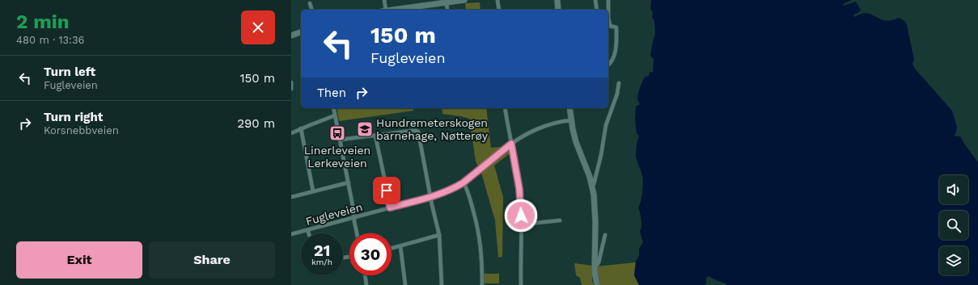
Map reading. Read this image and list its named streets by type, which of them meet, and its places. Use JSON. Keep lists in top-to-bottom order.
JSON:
{
  "streets": {
    "street": ["Fugleveien"]
  },
  "places": {
    "school or university": ["Hundremeterskogen barnehage, Nøtterøy"],
    "bus stop": ["Linerleveien Lerkeveien"]
  },
  "page": {
    "heading": ["2 min", "480 m · 13:36"],
    "turn": ["150 m", "Fugleveien"],
    "list": [
      {
        "name": "Turn left",
        "note": "Fugleveien",
        "value": "150 m"
      },
      {
        "name": "Turn right",
        "note": "Korsnebbveien",
        "value": "290 m"
      }
    ],
    "then": "Then",
    "speed": "21 km/h",
    "limit": "30",
    "buttons": ["Exit", "Share"]
  }
}
